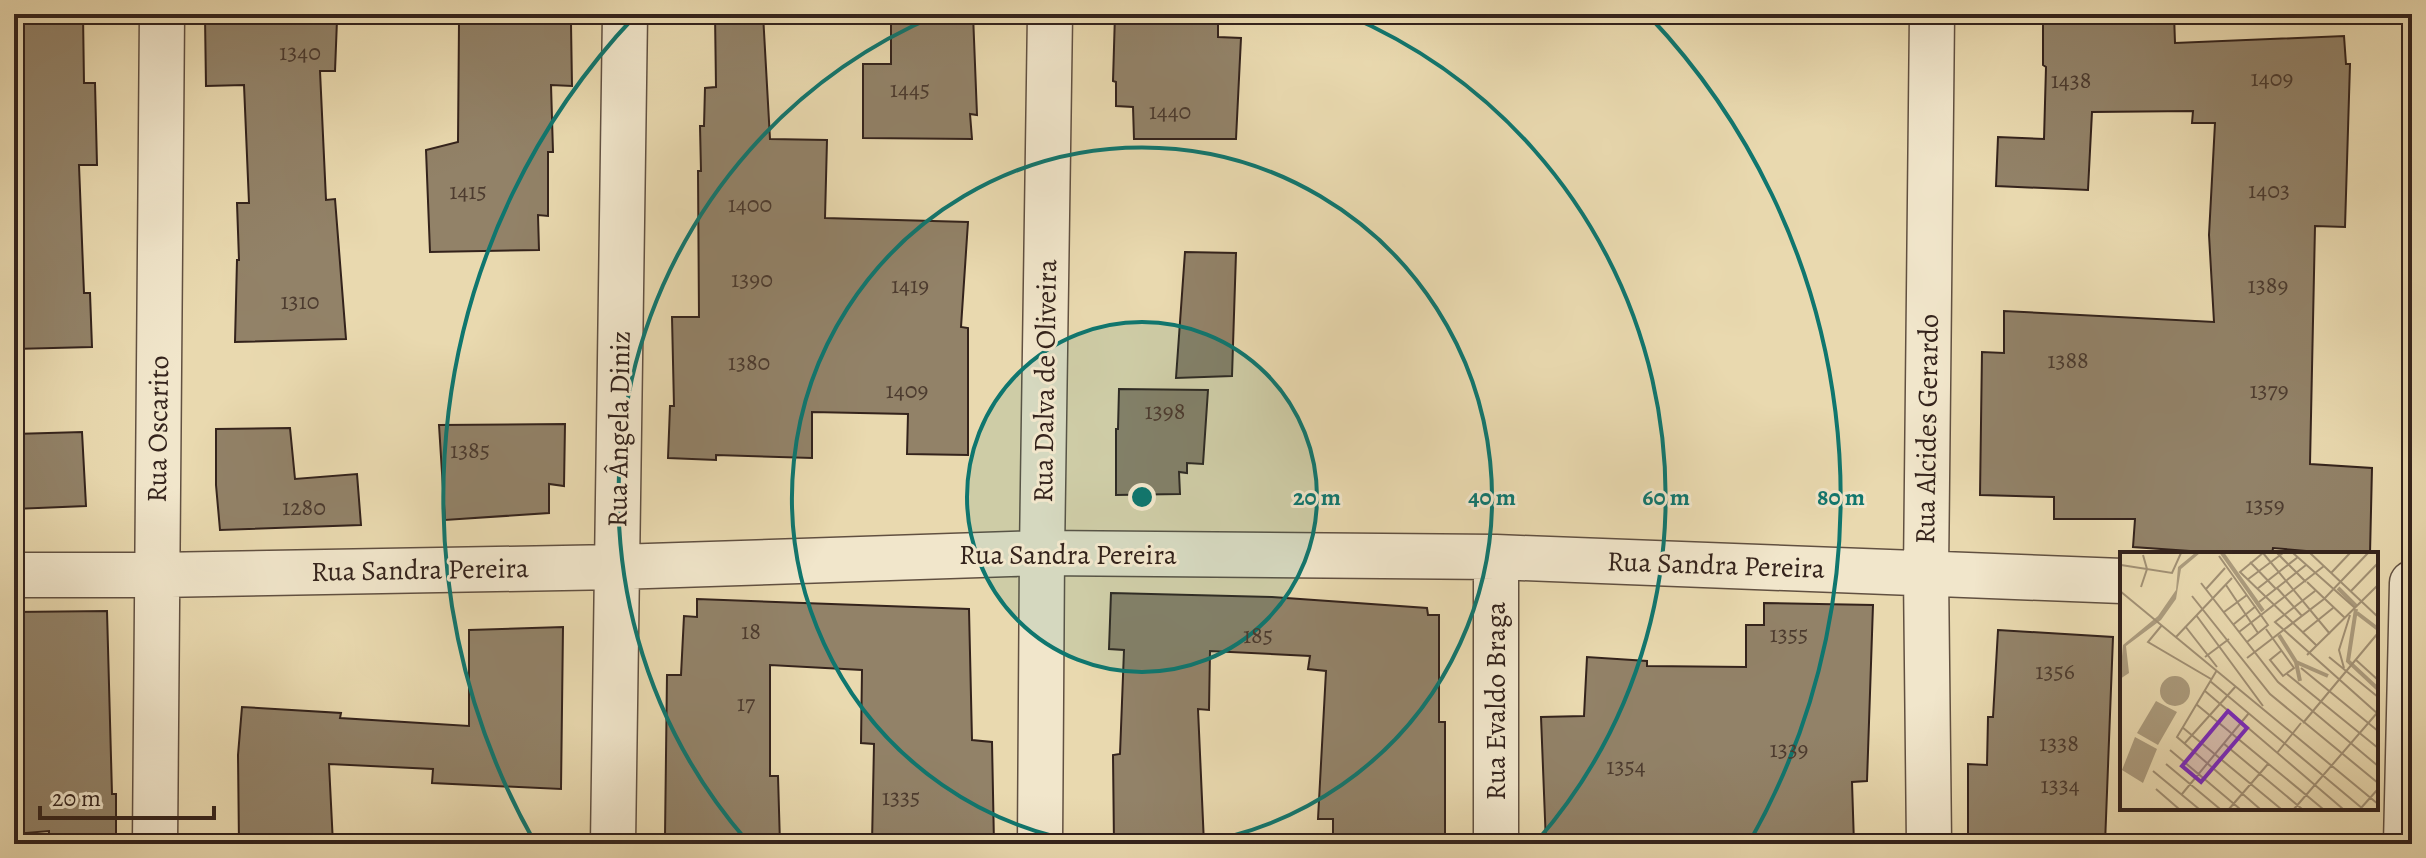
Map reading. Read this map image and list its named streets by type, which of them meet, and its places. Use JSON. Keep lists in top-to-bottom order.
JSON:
{
  "streets": {
    "street": [
      "Rua Dalva de Oliveira",
      "Rua Oscarito",
      "Rua Ângela Diniz",
      "Rua Alcides Gerardo",
      "Rua Sandra Pereira",
      "Rua Evaldo Braga"
    ]
  },
  "crossings": [
    ["Rua Dalva de Oliveira", "Rua Sandra Pereira"],
    ["Rua Oscarito", "Rua Sandra Pereira"],
    ["Rua Ângela Diniz", "Rua Sandra Pereira"],
    ["Rua Alcides Gerardo", "Rua Sandra Pereira"],
    ["Rua Sandra Pereira", "Rua Evaldo Braga"]
  ],
  "house_numbers": [
    "1340",
    "1409",
    "1438",
    "1445",
    "1440",
    "1403",
    "1415",
    "1400",
    "1390",
    "1419",
    "1389",
    "1310",
    "1388",
    "1380",
    "1409",
    "1379",
    "1398",
    "1385",
    "1359",
    "1280",
    "18",
    "1355",
    "185",
    "1356",
    "17",
    "1338",
    "1339",
    "1354",
    "1334",
    "1335"
  ],
  "scale_bar": "20 m",
  "rings": [
    "20 m",
    "40 m",
    "60 m",
    "80 m"
  ]
}
